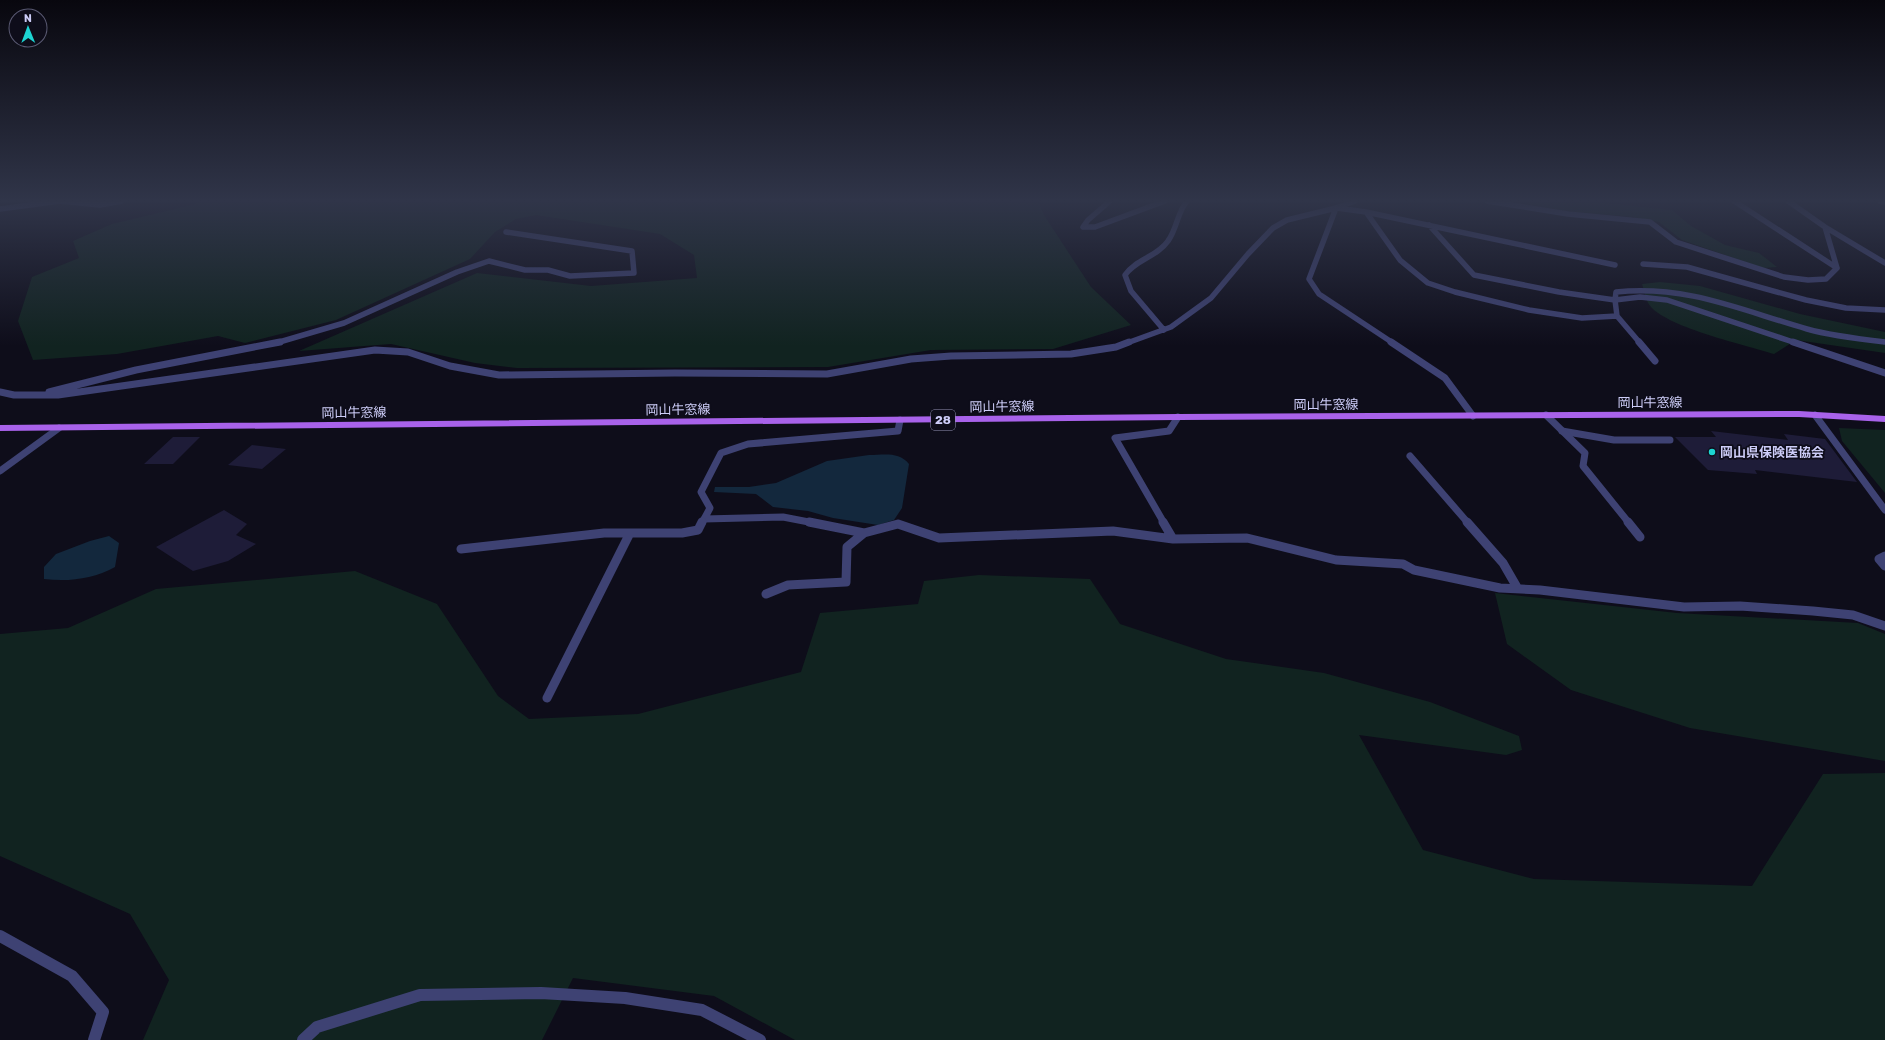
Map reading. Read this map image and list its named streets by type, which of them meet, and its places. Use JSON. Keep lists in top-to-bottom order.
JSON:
{
  "streets": {
    "main road": ["岡山牛窓線", "28"]
  },
  "places": ["岡山県保険医協会"],
  "north": "top"
}
